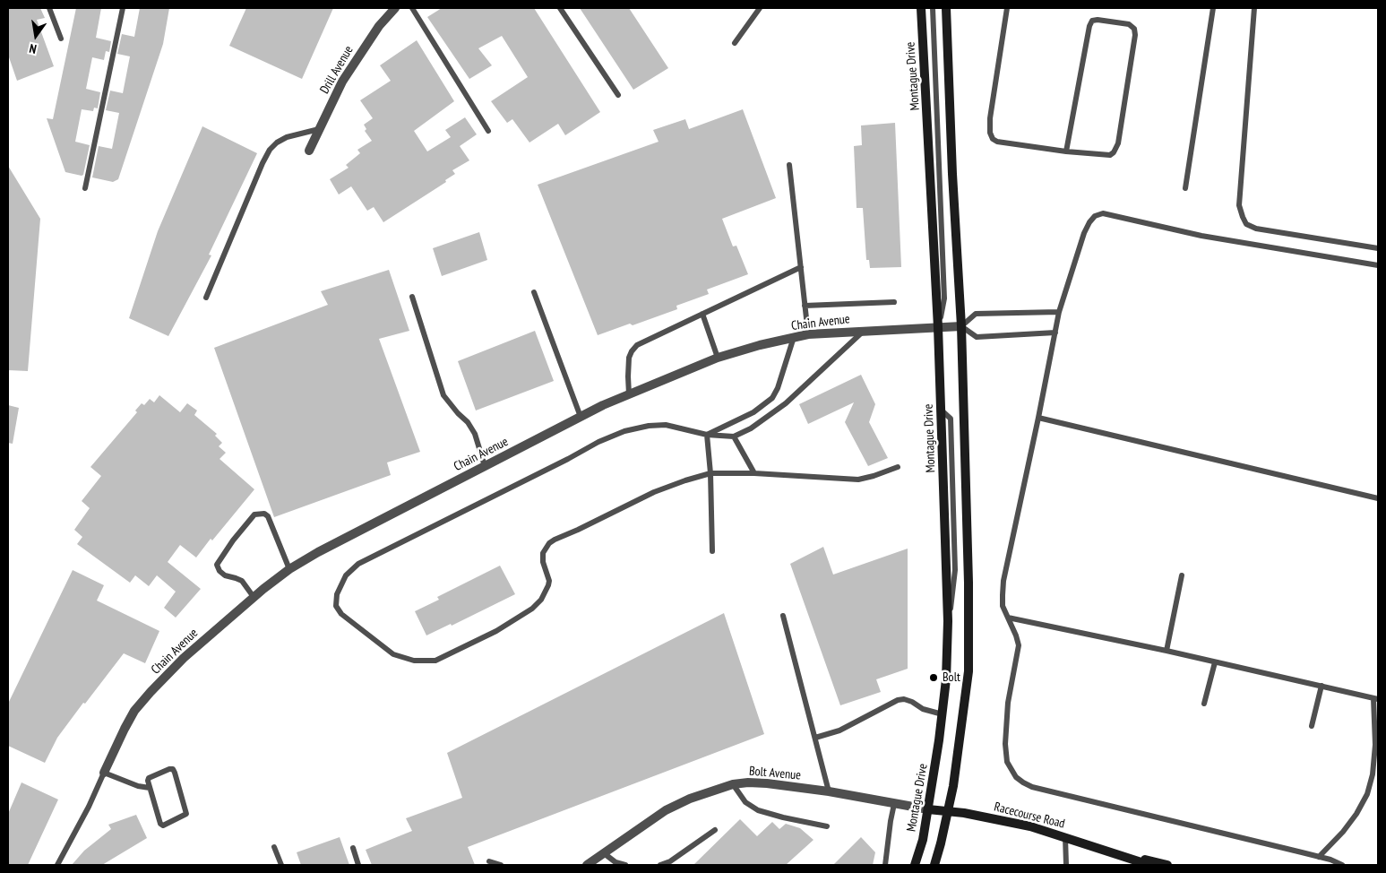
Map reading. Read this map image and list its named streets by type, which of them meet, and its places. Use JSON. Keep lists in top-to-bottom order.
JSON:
{
  "streets": {
    "main road": ["Montague Drive", "Racecourse Road"],
    "street": ["Drill Avenue", "Chain Avenue", "Bolt Avenue"]
  },
  "crossings": [
    ["Montague Drive", "Chain Avenue"],
    ["Montague Drive", "Bolt Avenue"],
    ["Montague Drive", "Racecourse Road"],
    ["Bolt Avenue", "Racecourse Road"]
  ],
  "places": ["Bolt"],
  "north": "bottom"
}
